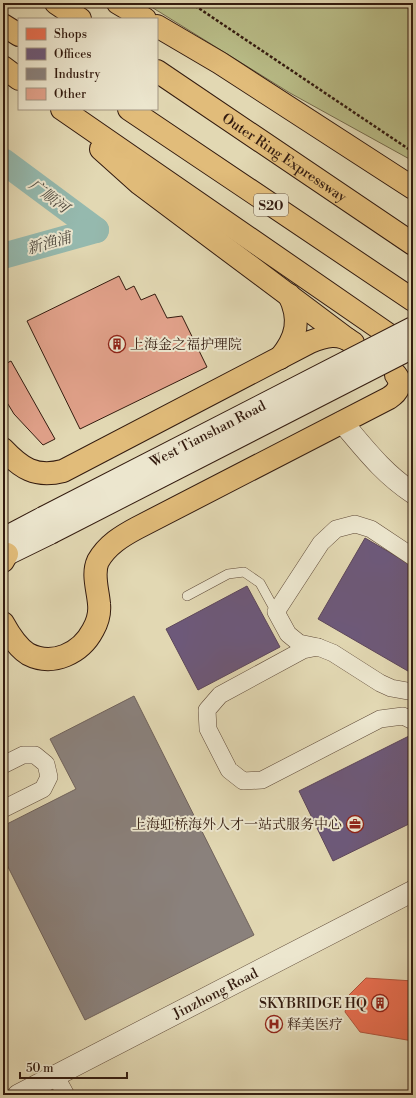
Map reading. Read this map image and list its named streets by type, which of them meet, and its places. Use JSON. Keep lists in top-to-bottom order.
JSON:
{
  "streets": {
    "main road": ["Outer Ring Expressway", "S20", "West Tianshan Road"],
    "street": ["Jinzhong Road"]
  },
  "water": ["广顺河", "新渔浦"],
  "places": {
    "building": ["上海金之福护理院", "SKYBRIDGE HQ"],
    "office": ["上海虹桥海外人才一站式服务中心"],
    "hospital": ["释美医疗"]
  },
  "legend": [
    "Shops",
    "Offices",
    "Industry",
    "Other"
  ],
  "scale_bar": "50 m"
}
